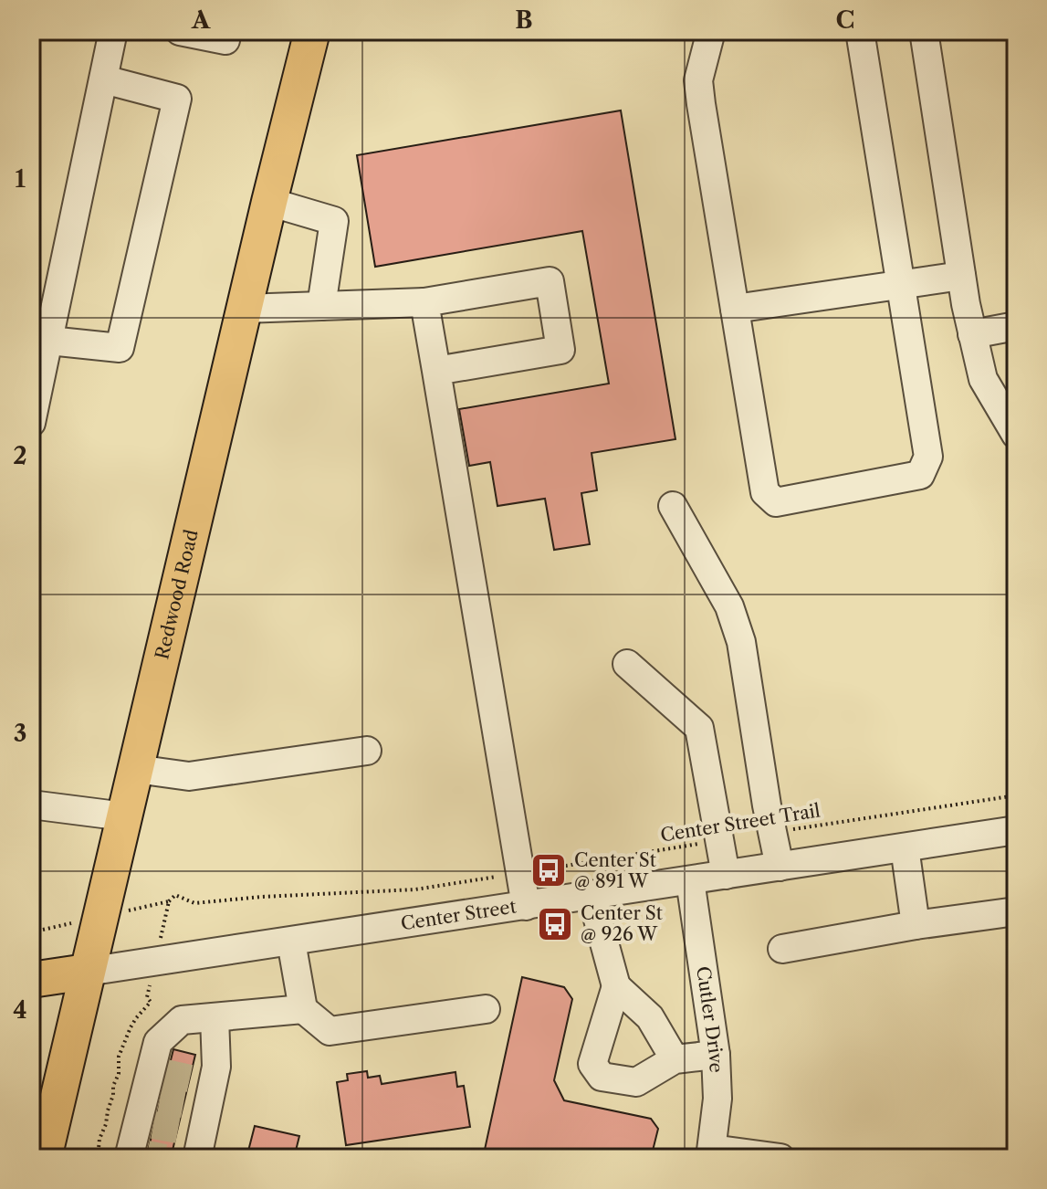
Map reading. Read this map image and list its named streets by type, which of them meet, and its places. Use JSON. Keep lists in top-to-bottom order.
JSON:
{
  "streets": {
    "main road": ["Redwood Road", "Center Street"],
    "street": ["Cutler Drive"],
    "path": ["Center Street Trail"]
  },
  "crossings": [
    ["Redwood Road", "Center Street"],
    ["Center Street", "Cutler Drive"]
  ],
  "places": {
    "bus stop": ["Center St @ 891 W", "Center St @ 926 W"]
  },
  "grid": {
    "columns": ["A", "B", "C"],
    "rows": [
      "1",
      "2",
      "3",
      "4"
    ]
  }
}
